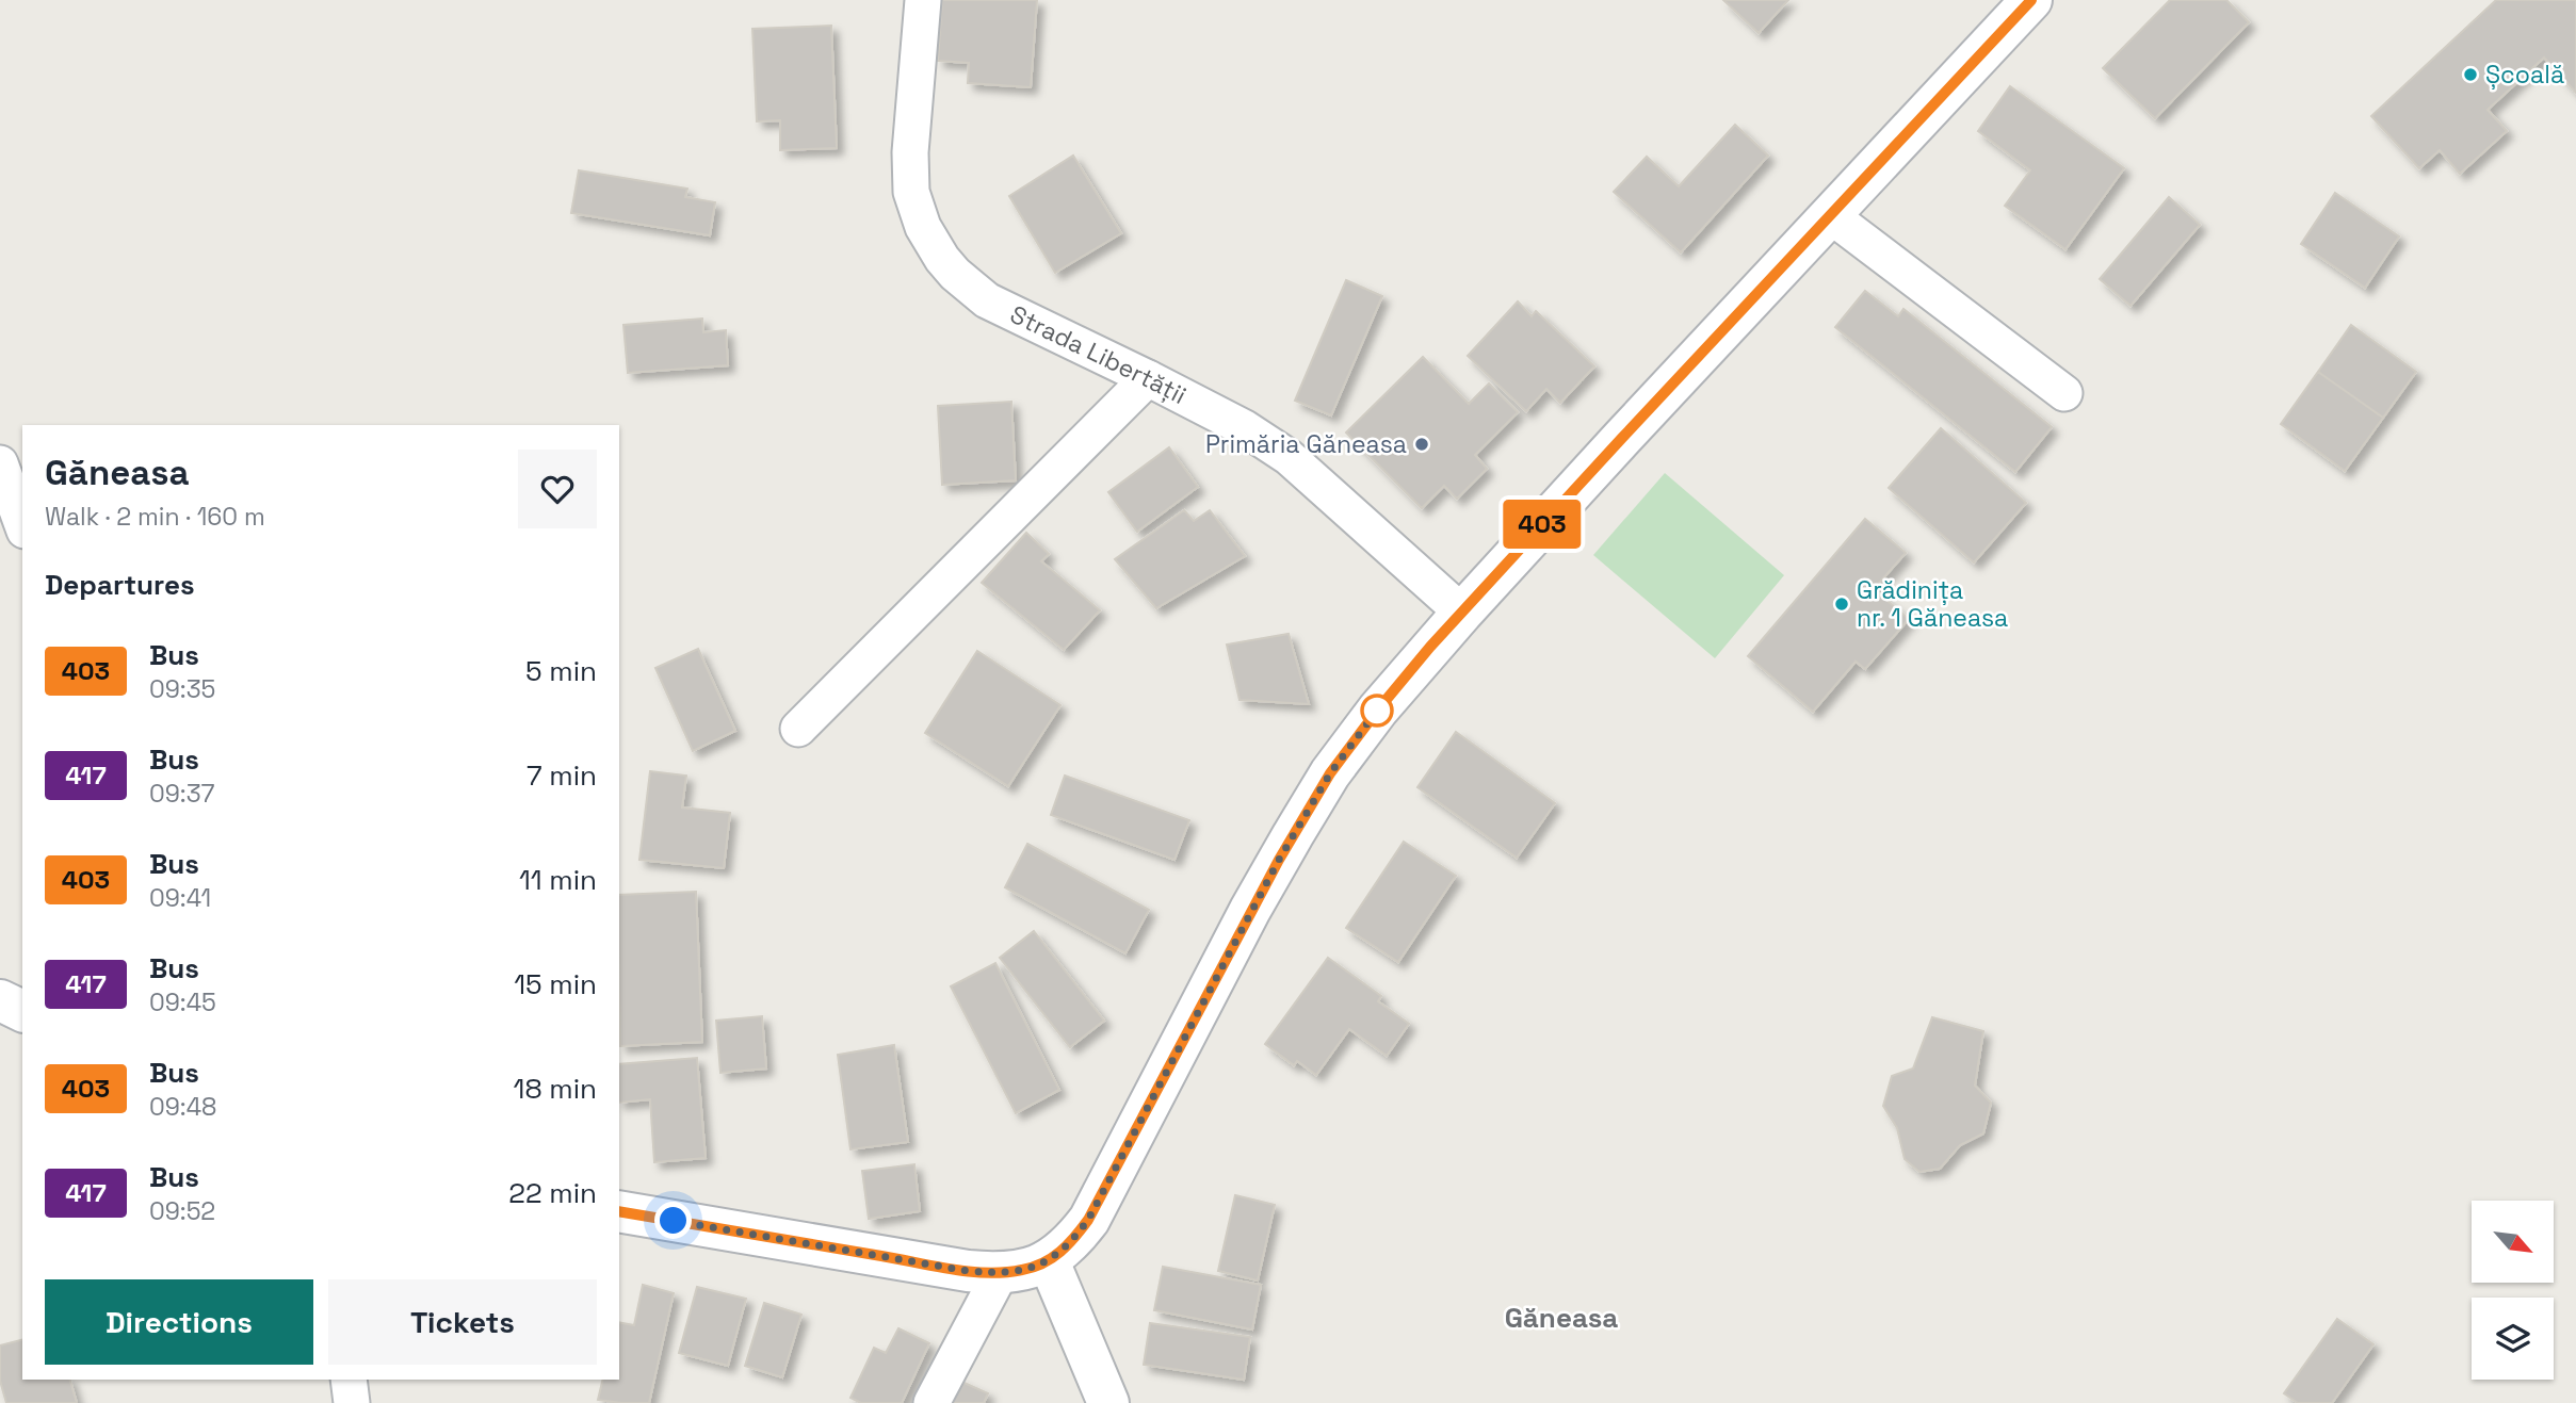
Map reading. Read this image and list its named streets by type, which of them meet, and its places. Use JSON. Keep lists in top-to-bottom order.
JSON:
{
  "streets": {
    "street": ["Strada Libertății"]
  },
  "districts": ["Găneasa"],
  "places": ["Școală", "Primăria Găneasa", "Grădinița nr. 1 Găneasa"],
  "lines": ["bus line 403"],
  "north": "bottom right",
  "page": {
    "on_map": "403",
    "heading": [
      ["Găneasa", "Walk · 2 min · 160 m"],
      "Departures"
    ],
    "list": [
      {
        "mark": "403",
        "name": "Bus",
        "note": "09:35",
        "value": "5 min"
      },
      {
        "mark": "417",
        "name": "Bus",
        "note": "09:37",
        "value": "7 min"
      },
      {
        "mark": "403",
        "name": "Bus",
        "note": "09:41",
        "value": "11 min"
      },
      {
        "mark": "417",
        "name": "Bus",
        "note": "09:45",
        "value": "15 min"
      },
      {
        "mark": "403",
        "name": "Bus",
        "note": "09:48",
        "value": "18 min"
      },
      {
        "mark": "417",
        "name": "Bus",
        "note": "09:52",
        "value": "22 min"
      }
    ],
    "buttons": ["Directions", "Tickets"]
  }
}
